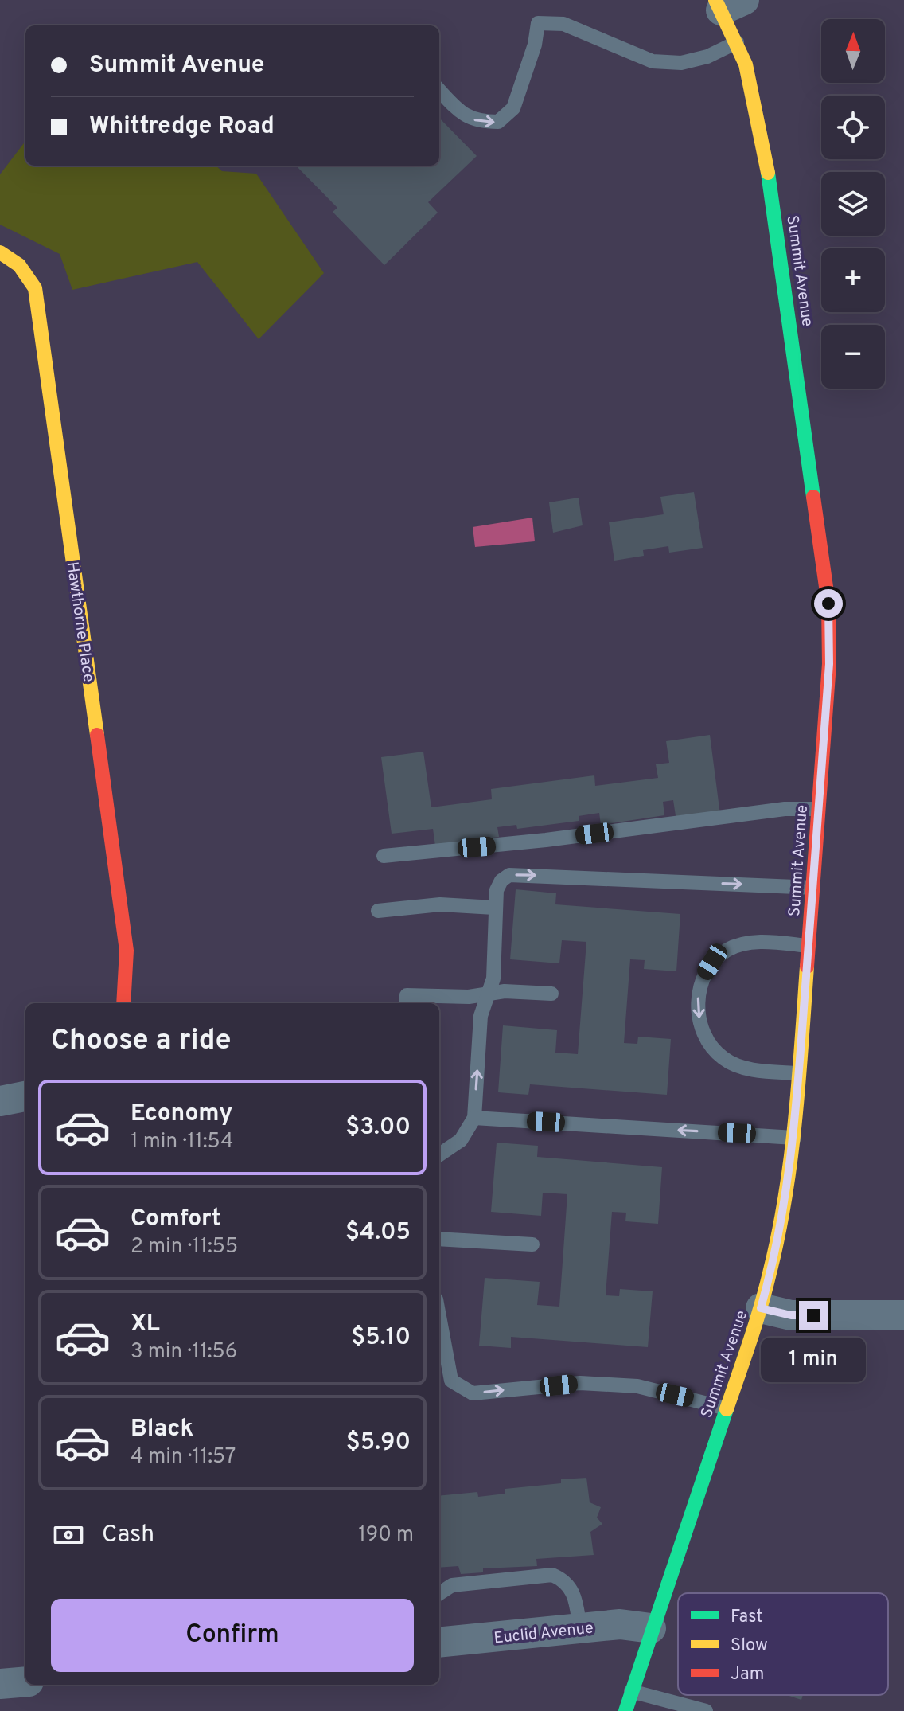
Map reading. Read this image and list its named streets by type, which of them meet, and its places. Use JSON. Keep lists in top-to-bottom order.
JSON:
{
  "streets": {
    "street": ["Summit Avenue", "Hawthorne Place", "Euclid Avenue"]
  },
  "crossings": [
    ["Summit Avenue", "Euclid Avenue"]
  ],
  "legend": ["Fast", "Slow", "Jam"],
  "north": "top",
  "page": {
    "map_buttons": ["+", "−"],
    "banner": ["Summit Avenue", "Whittredge Road"],
    "heading": "Choose a ride",
    "list": [
      {
        "name": "Economy",
        "note": "1 min · 11:54",
        "value": "$3.00"
      },
      {
        "name": "Comfort",
        "note": "2 min · 11:55",
        "value": "$4.05"
      },
      {
        "name": "XL",
        "note": "3 min · 11:56",
        "value": "$5.10"
      },
      {
        "name": "Black",
        "note": "4 min · 11:57",
        "value": "$5.90"
      }
    ],
    "bubble": "1 min",
    "pay": ["Cash", "190 m"],
    "buttons": "Confirm"
  }
}
